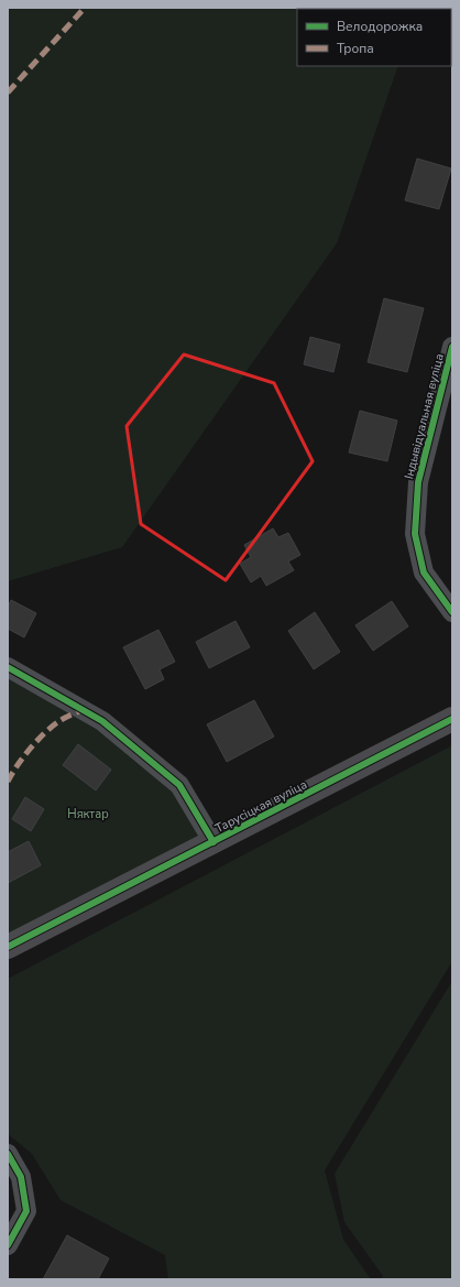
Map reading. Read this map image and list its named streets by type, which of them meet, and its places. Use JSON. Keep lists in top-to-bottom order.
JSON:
{
  "streets": {
    "street": ["Індывідуальная вуліца", "Тарусіцкая вуліца"]
  },
  "parks": ["Няктар"],
  "legend": ["Велодорожка", "Тропа"]
}
